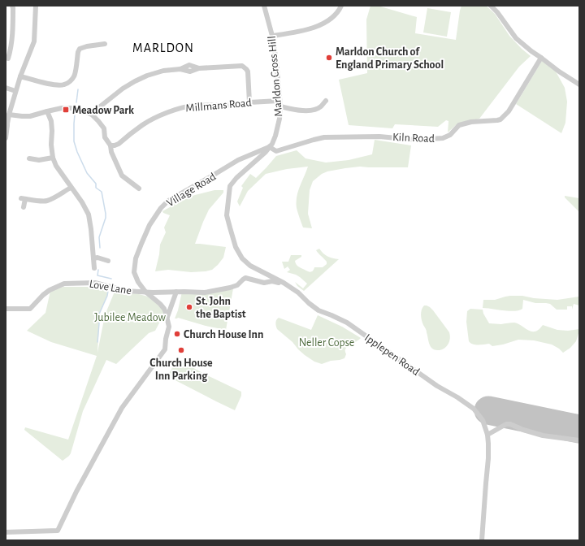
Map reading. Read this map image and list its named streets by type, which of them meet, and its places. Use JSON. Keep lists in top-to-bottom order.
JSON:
{
  "streets": {
    "street": [
      "Marldon Cross Hill",
      "Millmans Road",
      "Kiln Road",
      "Village Road",
      "Love Lane",
      "Ipplepen Road"
    ]
  },
  "crossings": [
    ["Marldon Cross Hill", "Millmans Road"],
    ["Marldon Cross Hill", "Kiln Road"],
    ["Marldon Cross Hill", "Village Road"],
    ["Marldon Cross Hill", "Ipplepen Road"],
    ["Kiln Road", "Village Road"],
    ["Kiln Road", "Ipplepen Road"],
    ["Village Road", "Love Lane"],
    ["Village Road", "Ipplepen Road"],
    ["Love Lane", "Ipplepen Road"]
  ],
  "districts": ["MARLDON"],
  "parks": ["Jubilee Meadow", "Neller Copse"],
  "places": {
    "other": [
      "Marldon Church of England Primary School",
      "St. John the Baptist",
      "Church House Inn",
      "Church House Inn Parking"
    ],
    "transit": ["Meadow Park"]
  }
}
